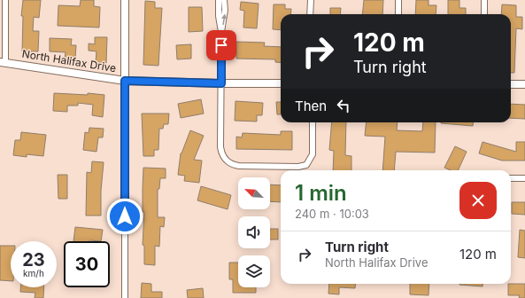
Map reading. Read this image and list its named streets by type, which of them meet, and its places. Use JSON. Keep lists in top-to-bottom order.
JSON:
{
  "streets": {
    "street": ["North Halifax Drive"]
  },
  "north": "top left",
  "page": {
    "turn": ["120 m", "Turn right"],
    "then": "Then",
    "heading": ["1 min", "240 m · 10:03"],
    "list": [
      {
        "name": "Turn right",
        "note": "North Halifax Drive",
        "value": "120 m"
      }
    ],
    "speed": "23 km/h",
    "limit": "30"
  }
}
